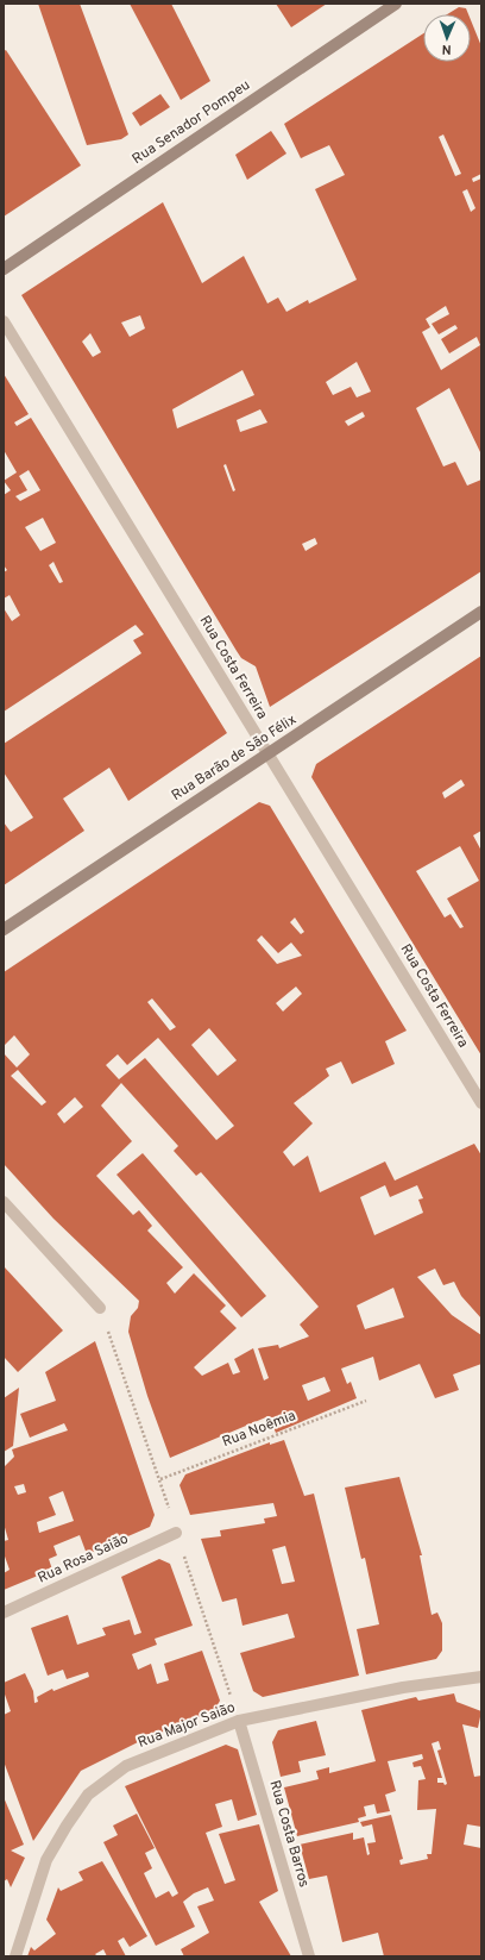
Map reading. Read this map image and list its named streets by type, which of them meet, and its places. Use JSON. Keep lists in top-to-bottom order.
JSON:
{
  "streets": {
    "street": [
      "Rua Senador Pompeu",
      "Rua Costa Ferreira",
      "Rua Barão de São Félix",
      "Rua Rosa Saião",
      "Rua Major Saião",
      "Rua Costa Barros"
    ],
    "path": ["Rua Noêmia"]
  },
  "crossings": [
    ["Rua Costa Ferreira", "Rua Barão de São Félix"],
    ["Rua Major Saião", "Rua Costa Barros"]
  ],
  "north": "bottom"
}
